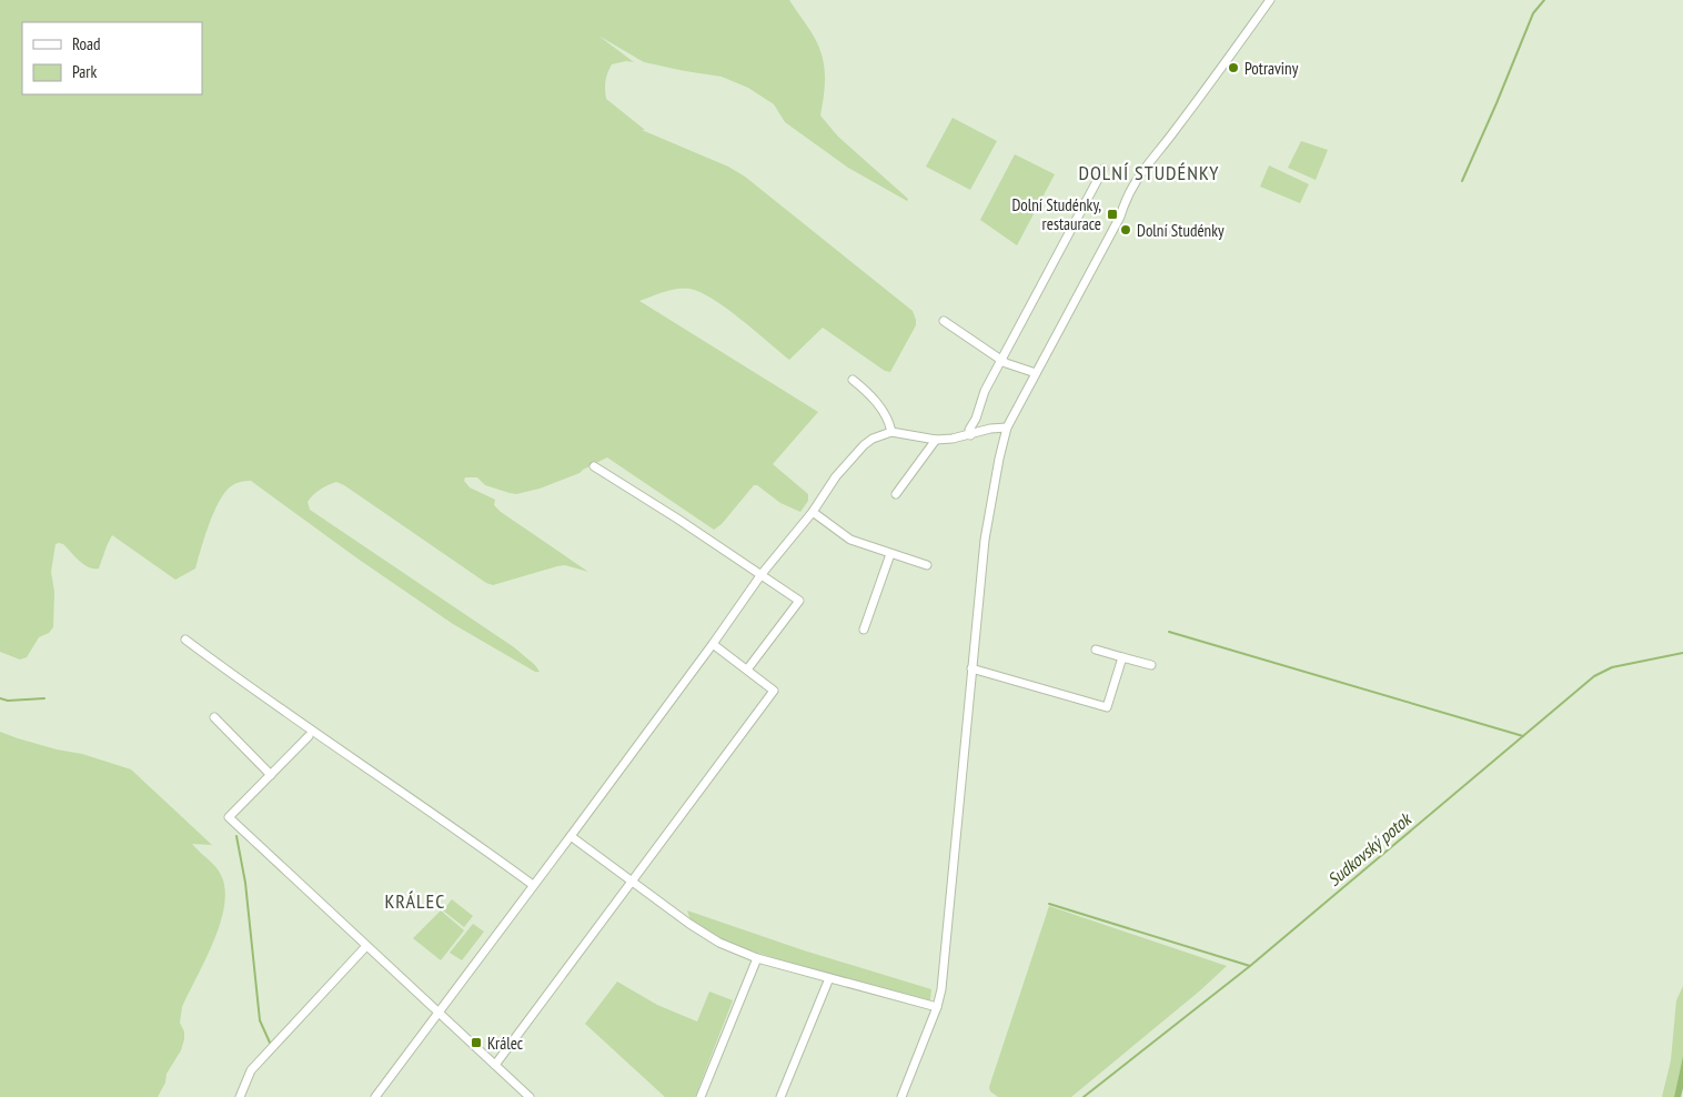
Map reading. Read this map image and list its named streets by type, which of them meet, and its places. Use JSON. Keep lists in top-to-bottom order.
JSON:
{
  "districts": ["DOLNÍ STUDÉNKY", "KRÁLEC"],
  "water": ["Sudkovský potok"],
  "places": {
    "other": ["Potraviny", "Dolní Studénky"],
    "transit": ["Dolní Studénky, restaurace", "Králec"]
  },
  "legend": ["Road", "Park"]
}
